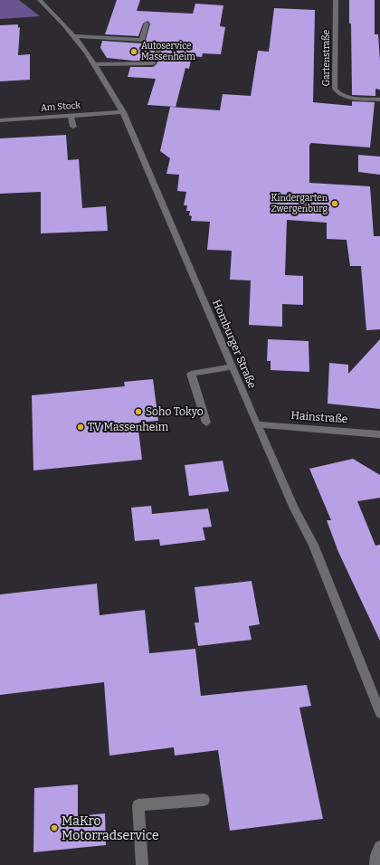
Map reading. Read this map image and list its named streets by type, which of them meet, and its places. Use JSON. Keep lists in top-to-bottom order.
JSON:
{
  "streets": {
    "street": [
      "Gartenstraße",
      "Am Stock",
      "Homburger Straße",
      "Hainstraße"
    ]
  },
  "crossings": [
    ["Am Stock", "Homburger Straße"],
    ["Homburger Straße", "Hainstraße"]
  ],
  "places": [
    "Autoservice Massenheim",
    "Kindergarten Zwergenburg",
    "Soho Tokyo",
    "TV Massenheim",
    "MaKro Motorradservice"
  ]
}
